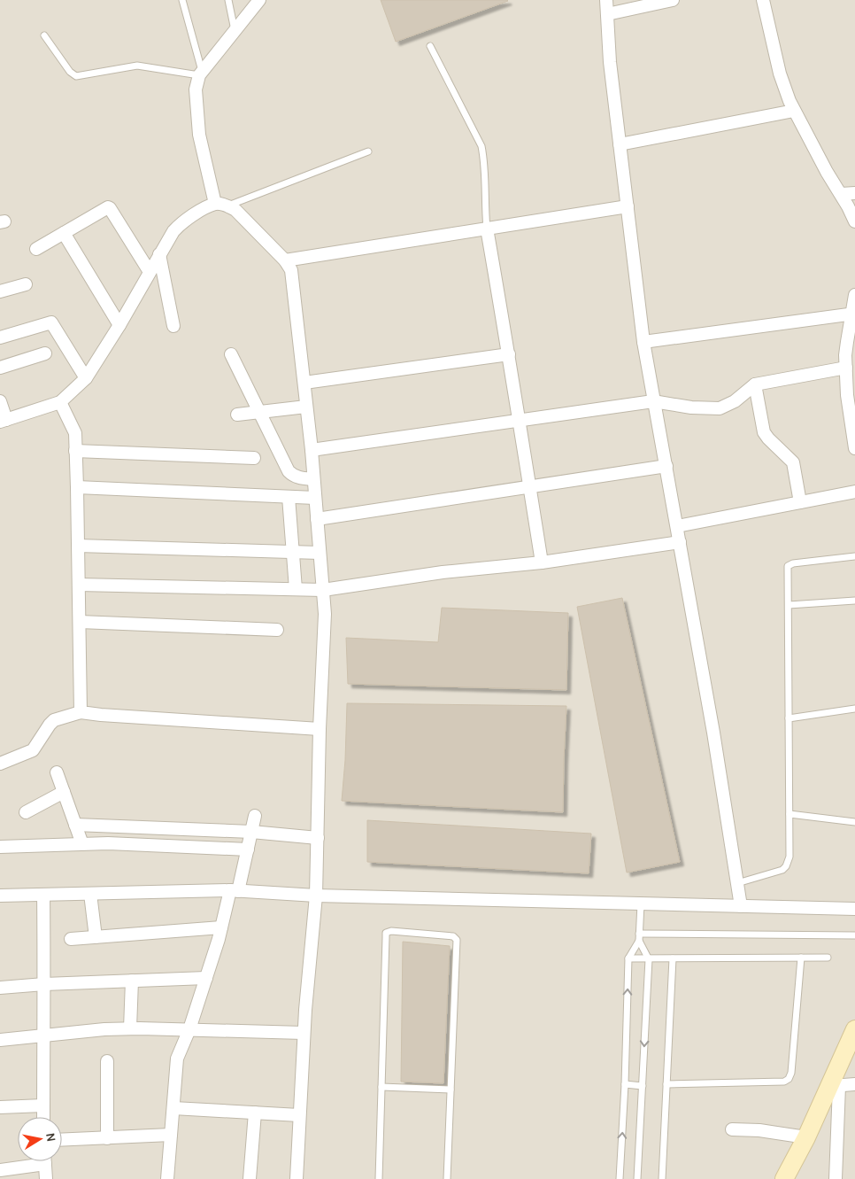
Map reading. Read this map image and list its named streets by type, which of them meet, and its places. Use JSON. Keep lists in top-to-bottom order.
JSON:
{
  "north": "right"
}
